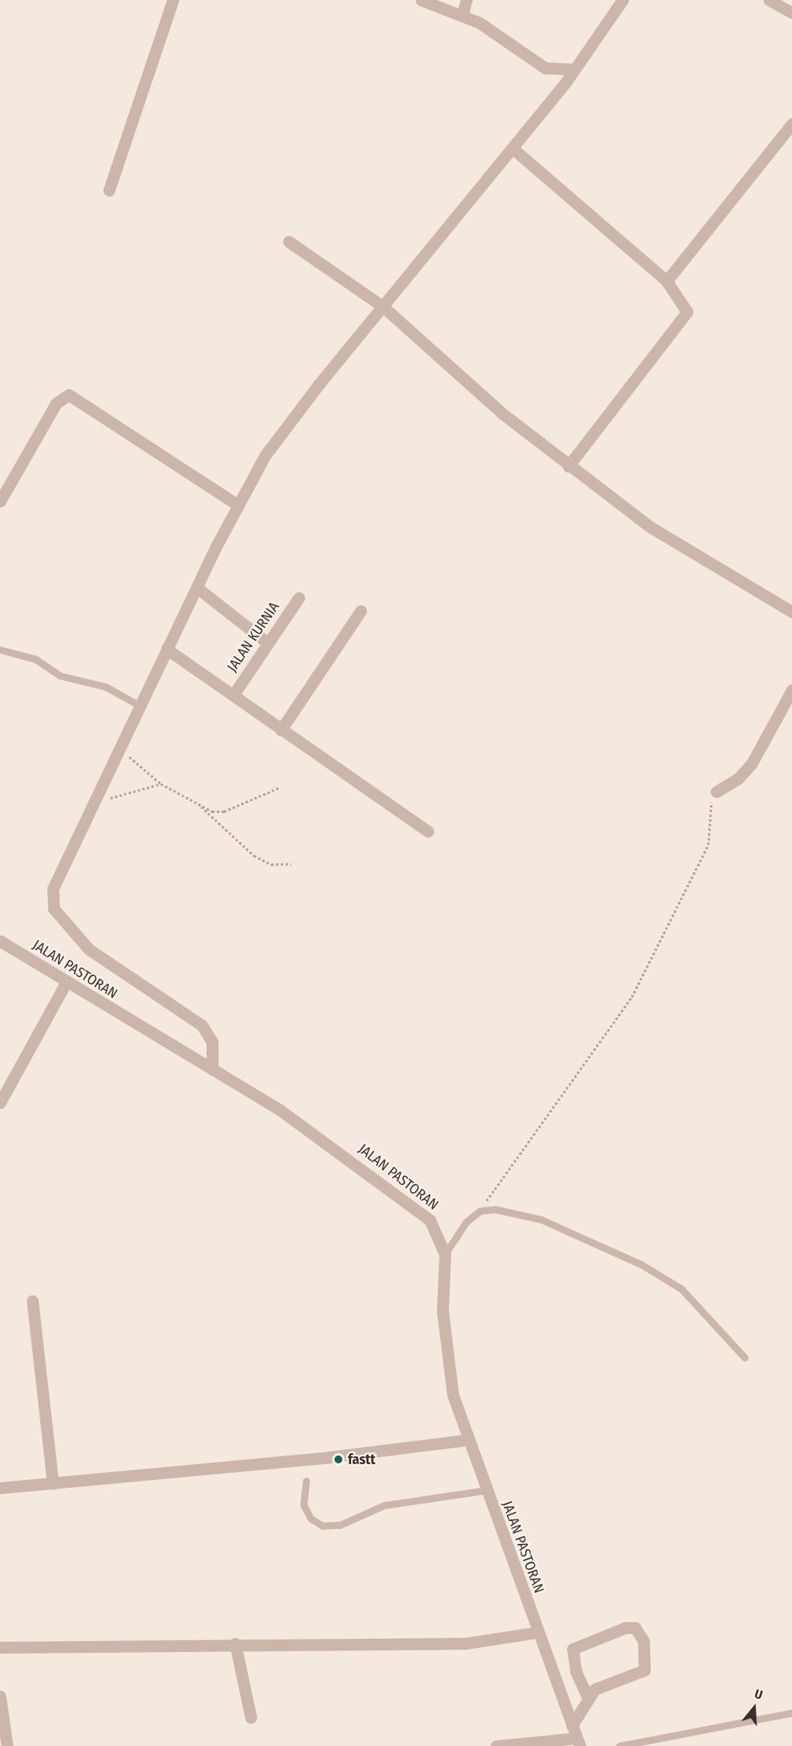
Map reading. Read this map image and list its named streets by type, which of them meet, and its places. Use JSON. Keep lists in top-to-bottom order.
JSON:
{
  "streets": {
    "street": ["JALAN KURNIA", "JALAN PASTORAN"]
  },
  "places": ["fastt"],
  "north": "top"
}
